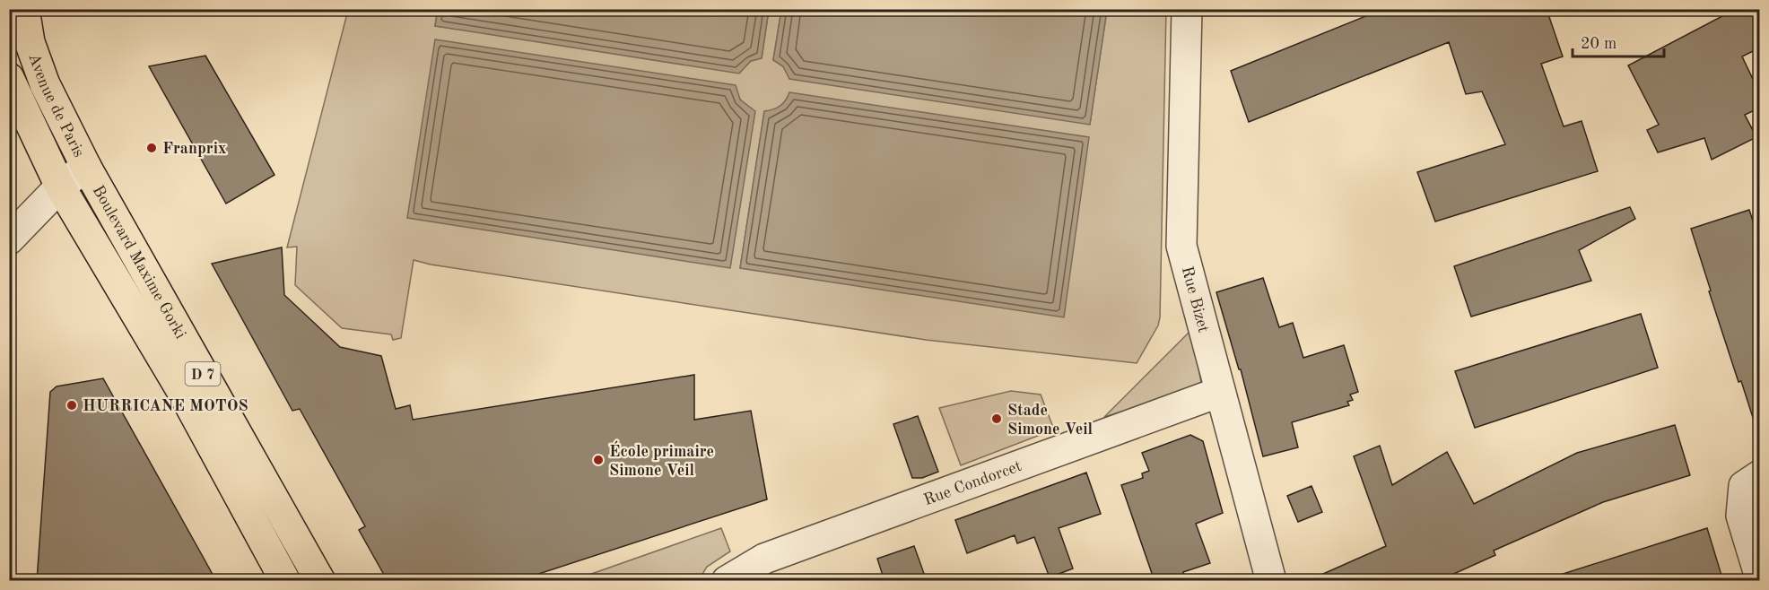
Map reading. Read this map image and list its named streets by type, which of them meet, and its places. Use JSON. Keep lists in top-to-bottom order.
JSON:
{
  "streets": {
    "main road": ["Avenue de Paris", "Boulevard Maxime Gorki", "D 7"],
    "street": ["Rue Bizet", "Rue Condorcet"]
  },
  "crossings": [
    ["Avenue de Paris", "Boulevard Maxime Gorki"],
    ["Rue Bizet", "Rue Condorcet"]
  ],
  "places": [
    "Franprix",
    "HURRICANE MOTOS",
    "Stade Simone Veil",
    "École primaire Simone Veil"
  ],
  "scale_bar": "20 m"
}
